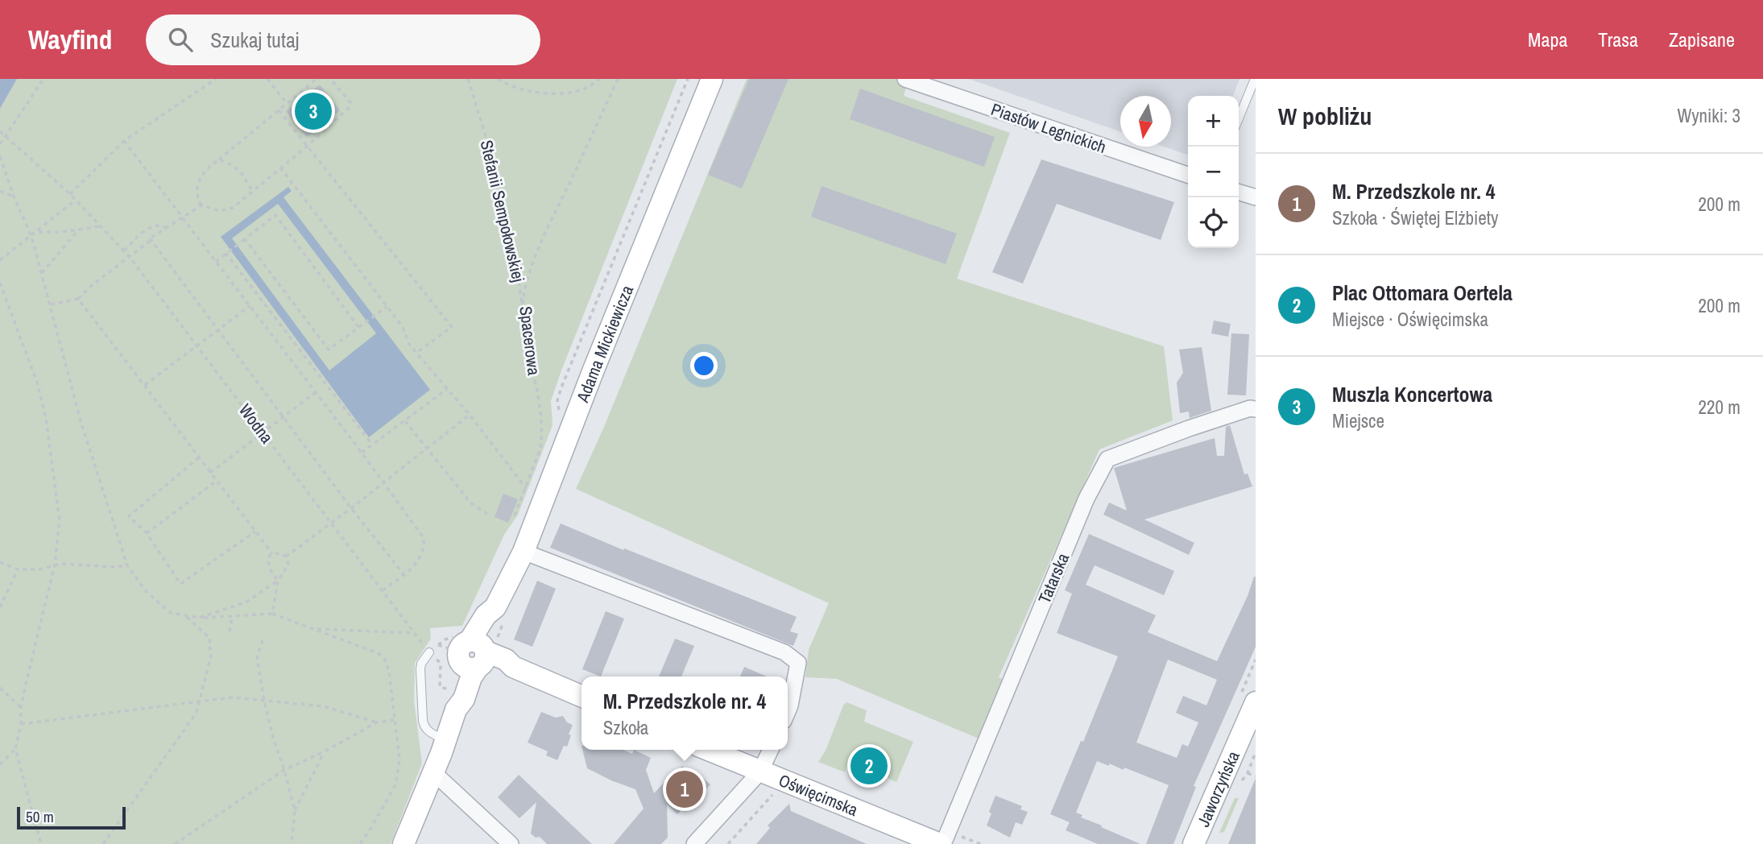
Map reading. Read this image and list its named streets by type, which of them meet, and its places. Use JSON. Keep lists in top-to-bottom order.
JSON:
{
  "streets": {
    "street": [
      "Piastów Legnickich",
      "Adama Mickiewicza",
      "Tatarska",
      "Jaworzyńska",
      "Oświęcimska"
    ],
    "path": ["Stefanii Sempołowskiej", "Spacerowa", "Wodna"]
  },
  "crossings": [
    ["Stefanii Sempołowskiej", "Spacerowa"],
    ["Adama Mickiewicza", "Wodna"],
    ["Tatarska", "Oświęcimska"]
  ],
  "scale_bar": "50 m",
  "north": "bottom",
  "page": {
    "header": "Wayfind",
    "search": "Szukaj tutaj",
    "nav": ["Mapa", "Trasa", "Zapisane"],
    "heading": ["W pobliżu", "Wyniki: 3"],
    "pins": ["3", "2", "1"],
    "map_buttons": ["+", "−"],
    "list": [
      {
        "mark": "1",
        "name": "M. Przedszkole nr. 4",
        "note": "Szkoła · Świętej Elżbiety",
        "value": "200 m"
      },
      {
        "mark": "2",
        "name": "Plac Ottomara Oertela",
        "note": "Miejsce · Oświęcimska",
        "value": "200 m"
      },
      {
        "mark": "3",
        "name": "Muszla Koncertowa",
        "note": "Miejsce",
        "value": "220 m"
      }
    ],
    "popup": ["M. Przedszkole nr. 4", "Szkoła"],
    "scale": "50 m"
  }
}
